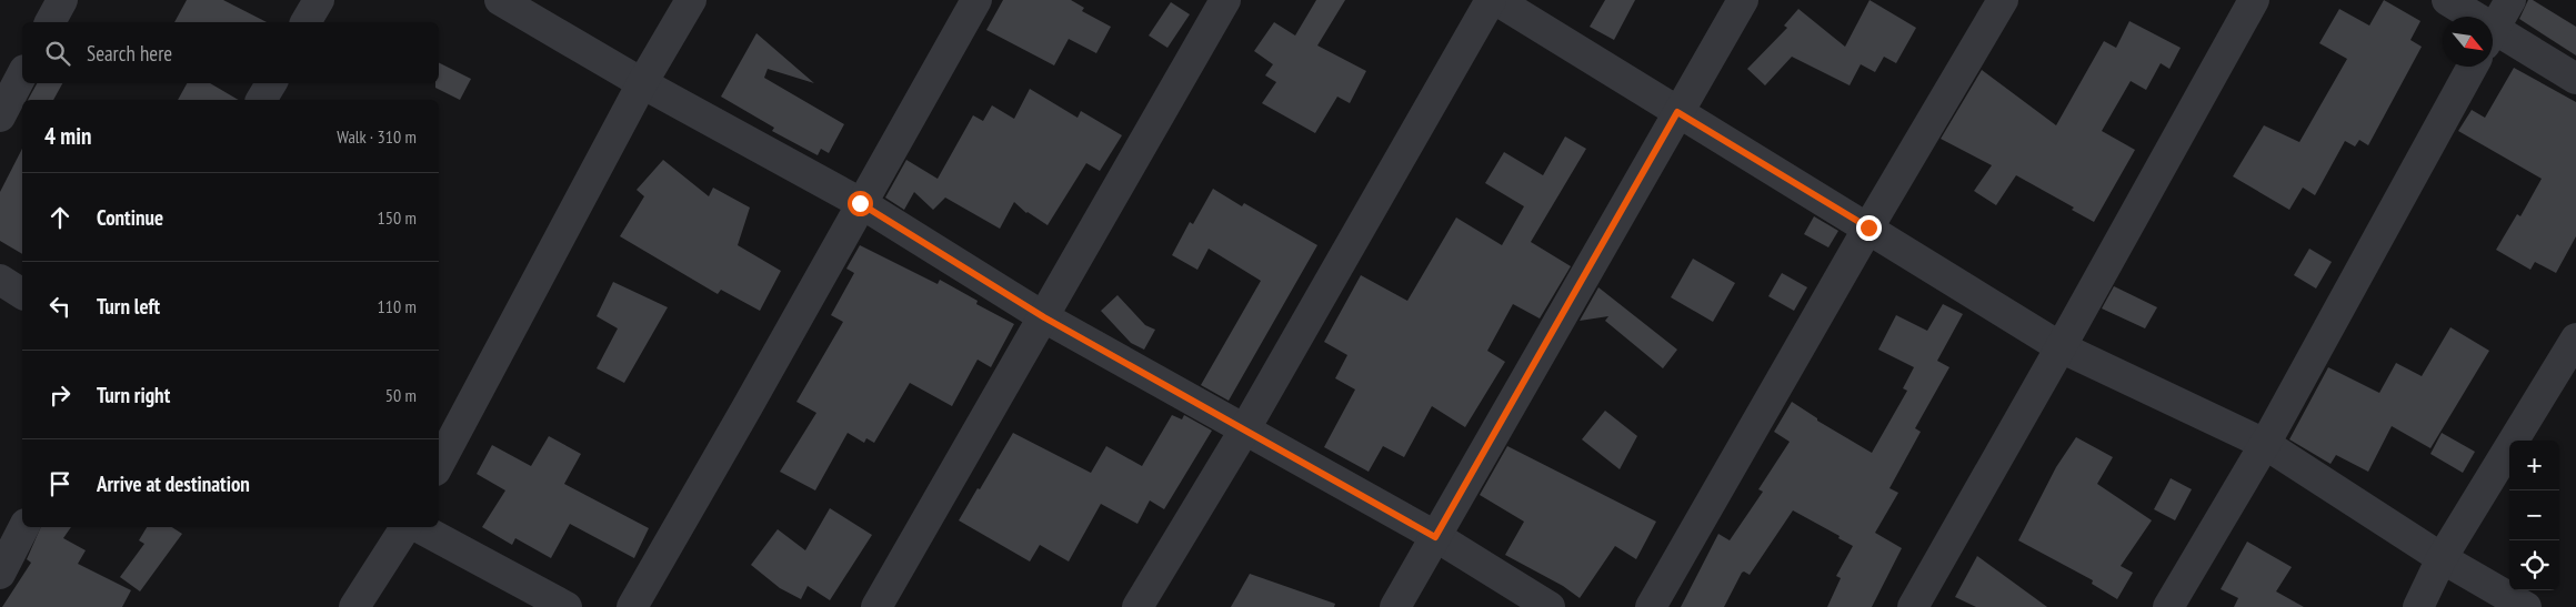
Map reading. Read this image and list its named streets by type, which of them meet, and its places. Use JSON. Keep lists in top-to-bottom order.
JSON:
{
  "north": "bottom right",
  "page": {
    "search": "Search here",
    "heading": ["4 min", "Walk · 310 m"],
    "list": [
      ["Continue", "150 m"],
      ["Turn left", "110 m"],
      ["Turn right", "50 m"],
      "Arrive at destination"
    ],
    "map_buttons": ["+", "−"]
  }
}
